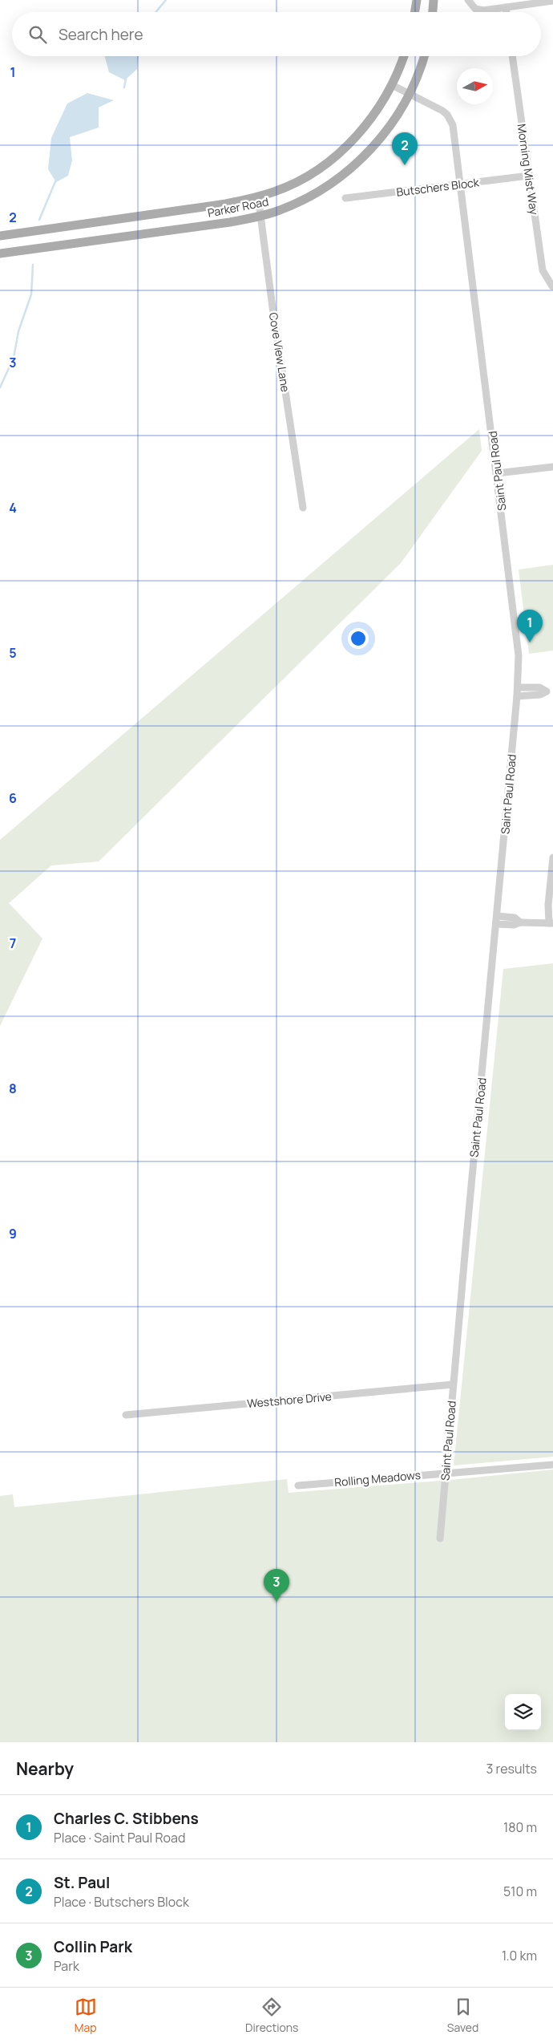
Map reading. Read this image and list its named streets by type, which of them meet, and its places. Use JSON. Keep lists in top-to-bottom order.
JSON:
{
  "streets": {
    "main road": ["Parker Road"],
    "street": [
      "Morning Mist Way",
      "Butschers Block",
      "Cove View Lane",
      "Saint Paul Road",
      "Westshore Drive",
      "Rolling Meadows"
    ]
  },
  "crossings": [
    ["Morning Mist Way", "Butschers Block"],
    ["Butschers Block", "Saint Paul Road"],
    ["Parker Road", "Cove View Lane"],
    ["Parker Road", "Saint Paul Road"],
    ["Saint Paul Road", "Westshore Drive"],
    ["Saint Paul Road", "Rolling Meadows"]
  ],
  "north": "right",
  "page": {
    "search": "Search here",
    "pins": ["2", "1", "3"],
    "heading": ["Nearby", "3 results"],
    "list": [
      {
        "mark": "1",
        "name": "Charles C. Stibbens",
        "note": "Place · Saint Paul Road",
        "value": "180 m"
      },
      {
        "mark": "2",
        "name": "St. Paul",
        "note": "Place · Butschers Block",
        "value": "510 m"
      },
      {
        "mark": "3",
        "name": "Collin Park",
        "note": "Park",
        "value": "1.0 km"
      }
    ],
    "nav": ["Map", "Directions", "Saved"]
  },
  "grid": {
    "rows": [
      "1",
      "2",
      "3",
      "4",
      "5",
      "6",
      "7",
      "8",
      "9"
    ]
  }
}
